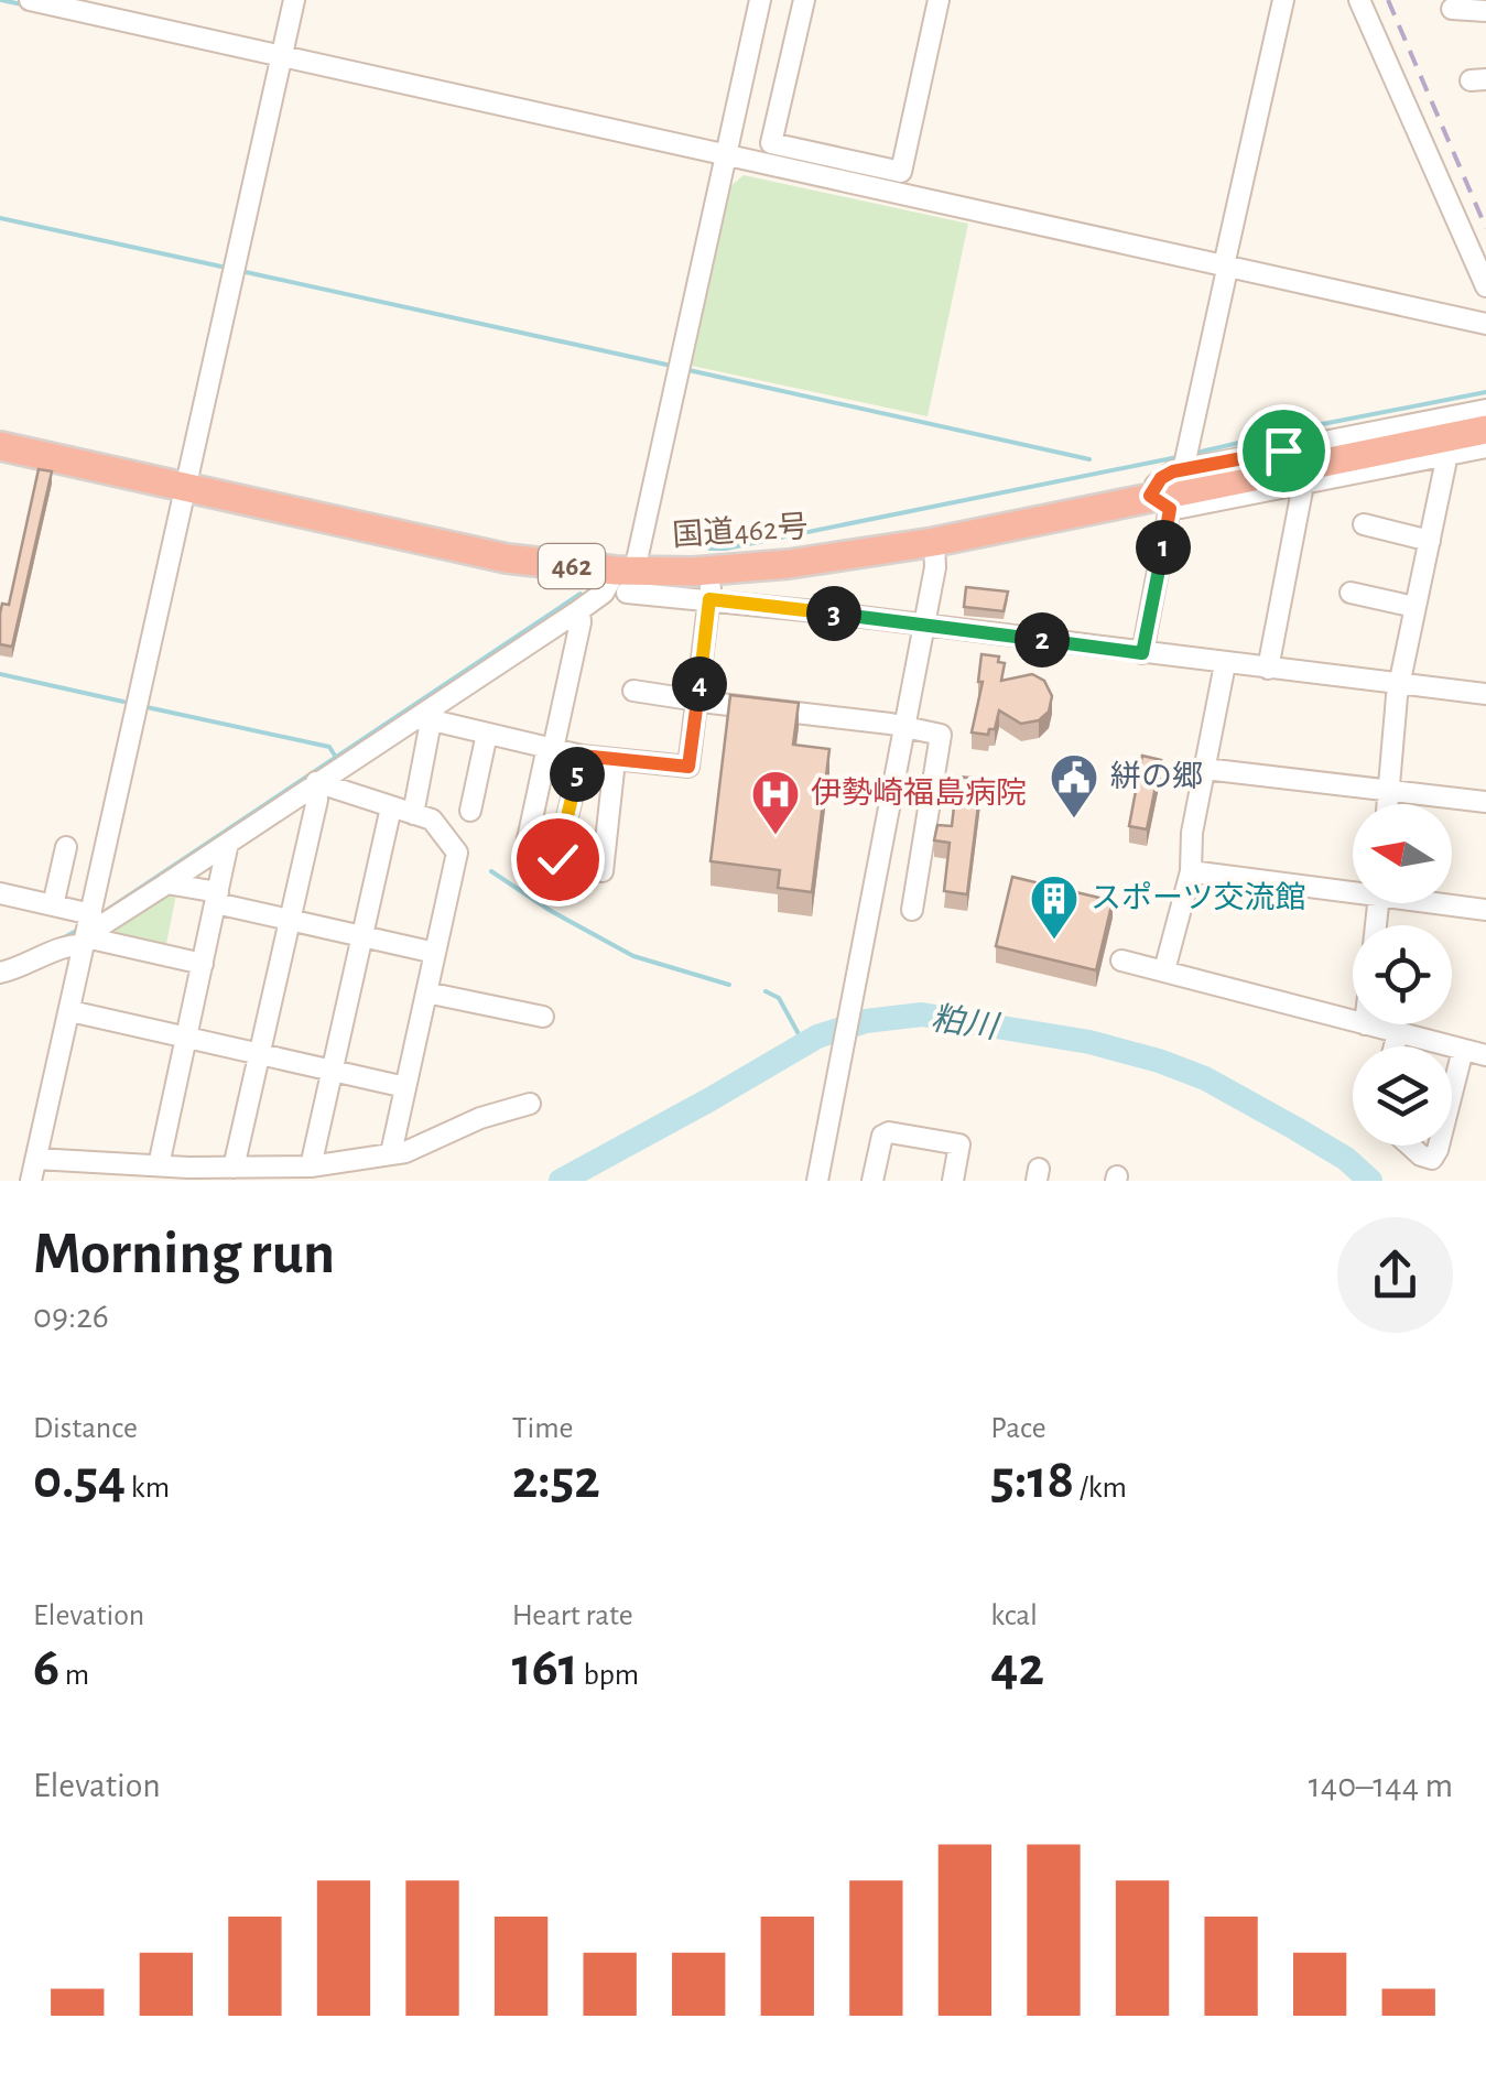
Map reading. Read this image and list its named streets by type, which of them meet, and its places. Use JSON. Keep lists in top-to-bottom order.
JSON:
{
  "streets": {
    "highway": ["国道462号", "462"]
  },
  "water": ["粕川"],
  "places": {
    "public building": ["絣の郷"],
    "hospital": ["伊勢崎福島病院"],
    "building": ["スポーツ交流館"]
  },
  "north": "left",
  "page": {
    "pins": [
      "1",
      "3",
      "2",
      "4",
      "5"
    ],
    "heading": ["Morning run", "09:26"],
    "stats": [
      ["Distance", "0.54 km"],
      ["Time", "2:52"],
      ["Pace", "5:18 /km"],
      ["Elevation", "6 m"],
      ["Heart rate", "161 bpm"],
      ["kcal", "42"]
    ],
    "chart": ["Elevation", "140–144 m"]
  }
}
